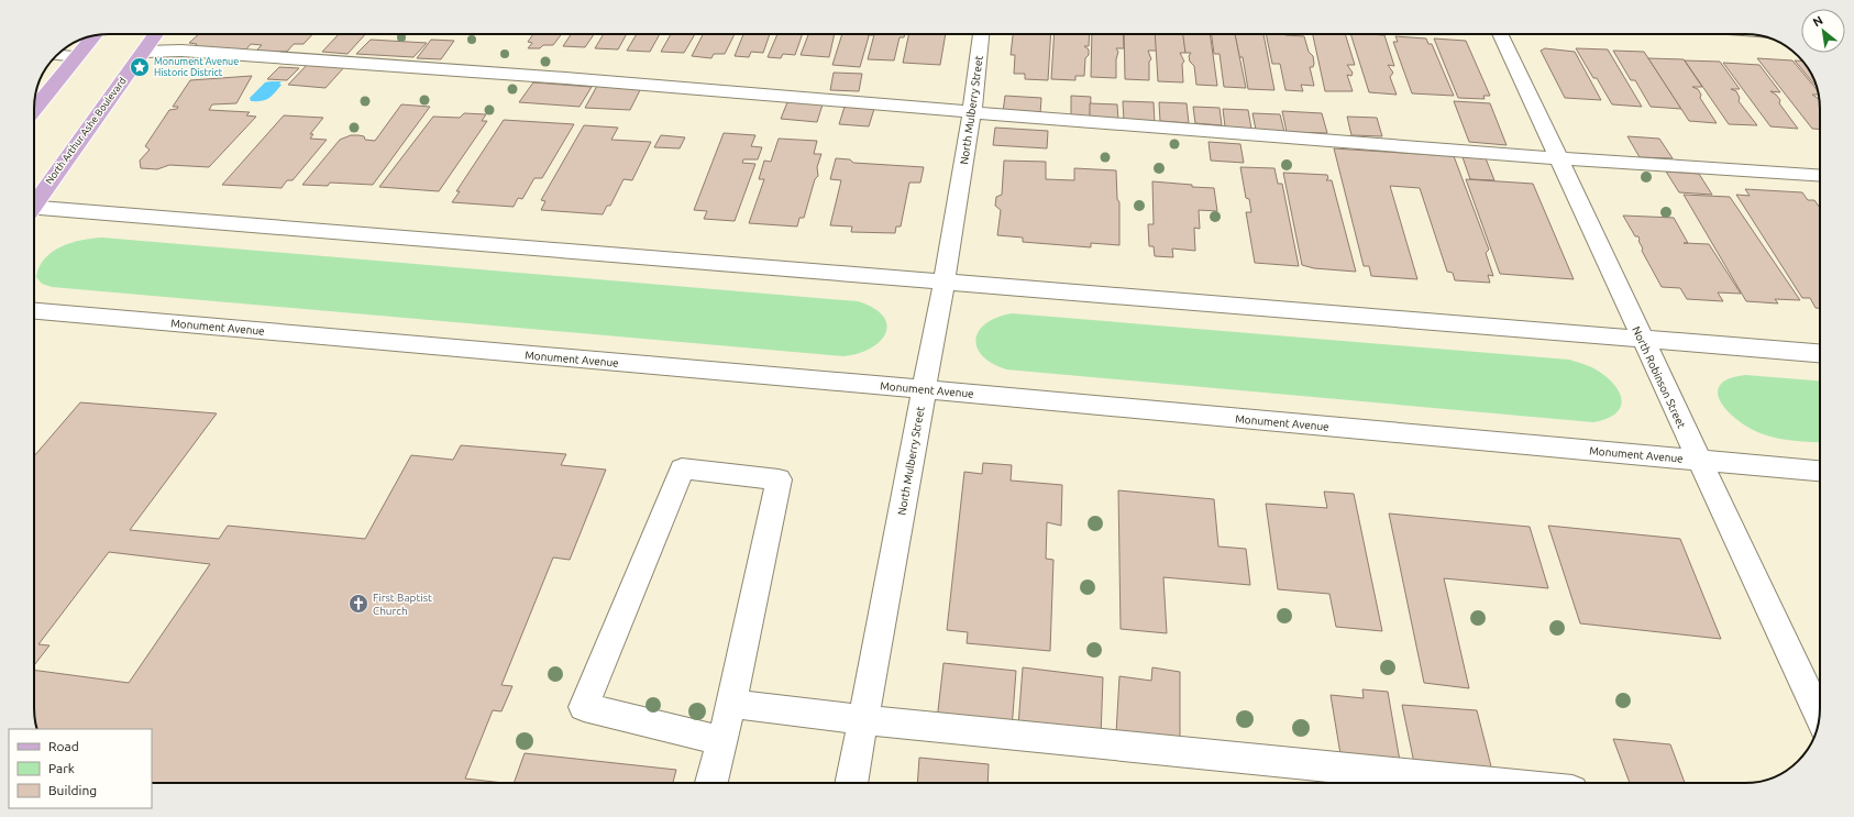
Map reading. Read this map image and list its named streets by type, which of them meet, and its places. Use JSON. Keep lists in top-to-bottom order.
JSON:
{
  "streets": {
    "main road": ["North Arthur Ashe Boulevard"],
    "street": ["North Mulberry Street", "Monument Avenue", "North Robinson Street"]
  },
  "crossings": [
    ["North Mulberry Street", "Monument Avenue"],
    ["Monument Avenue", "North Robinson Street"]
  ],
  "places": {
    "place": ["Monument Avenue Historic District"],
    "church": ["First Baptist Church"]
  },
  "legend": ["Road", "Park", "Building"],
  "north": "top left"
}
